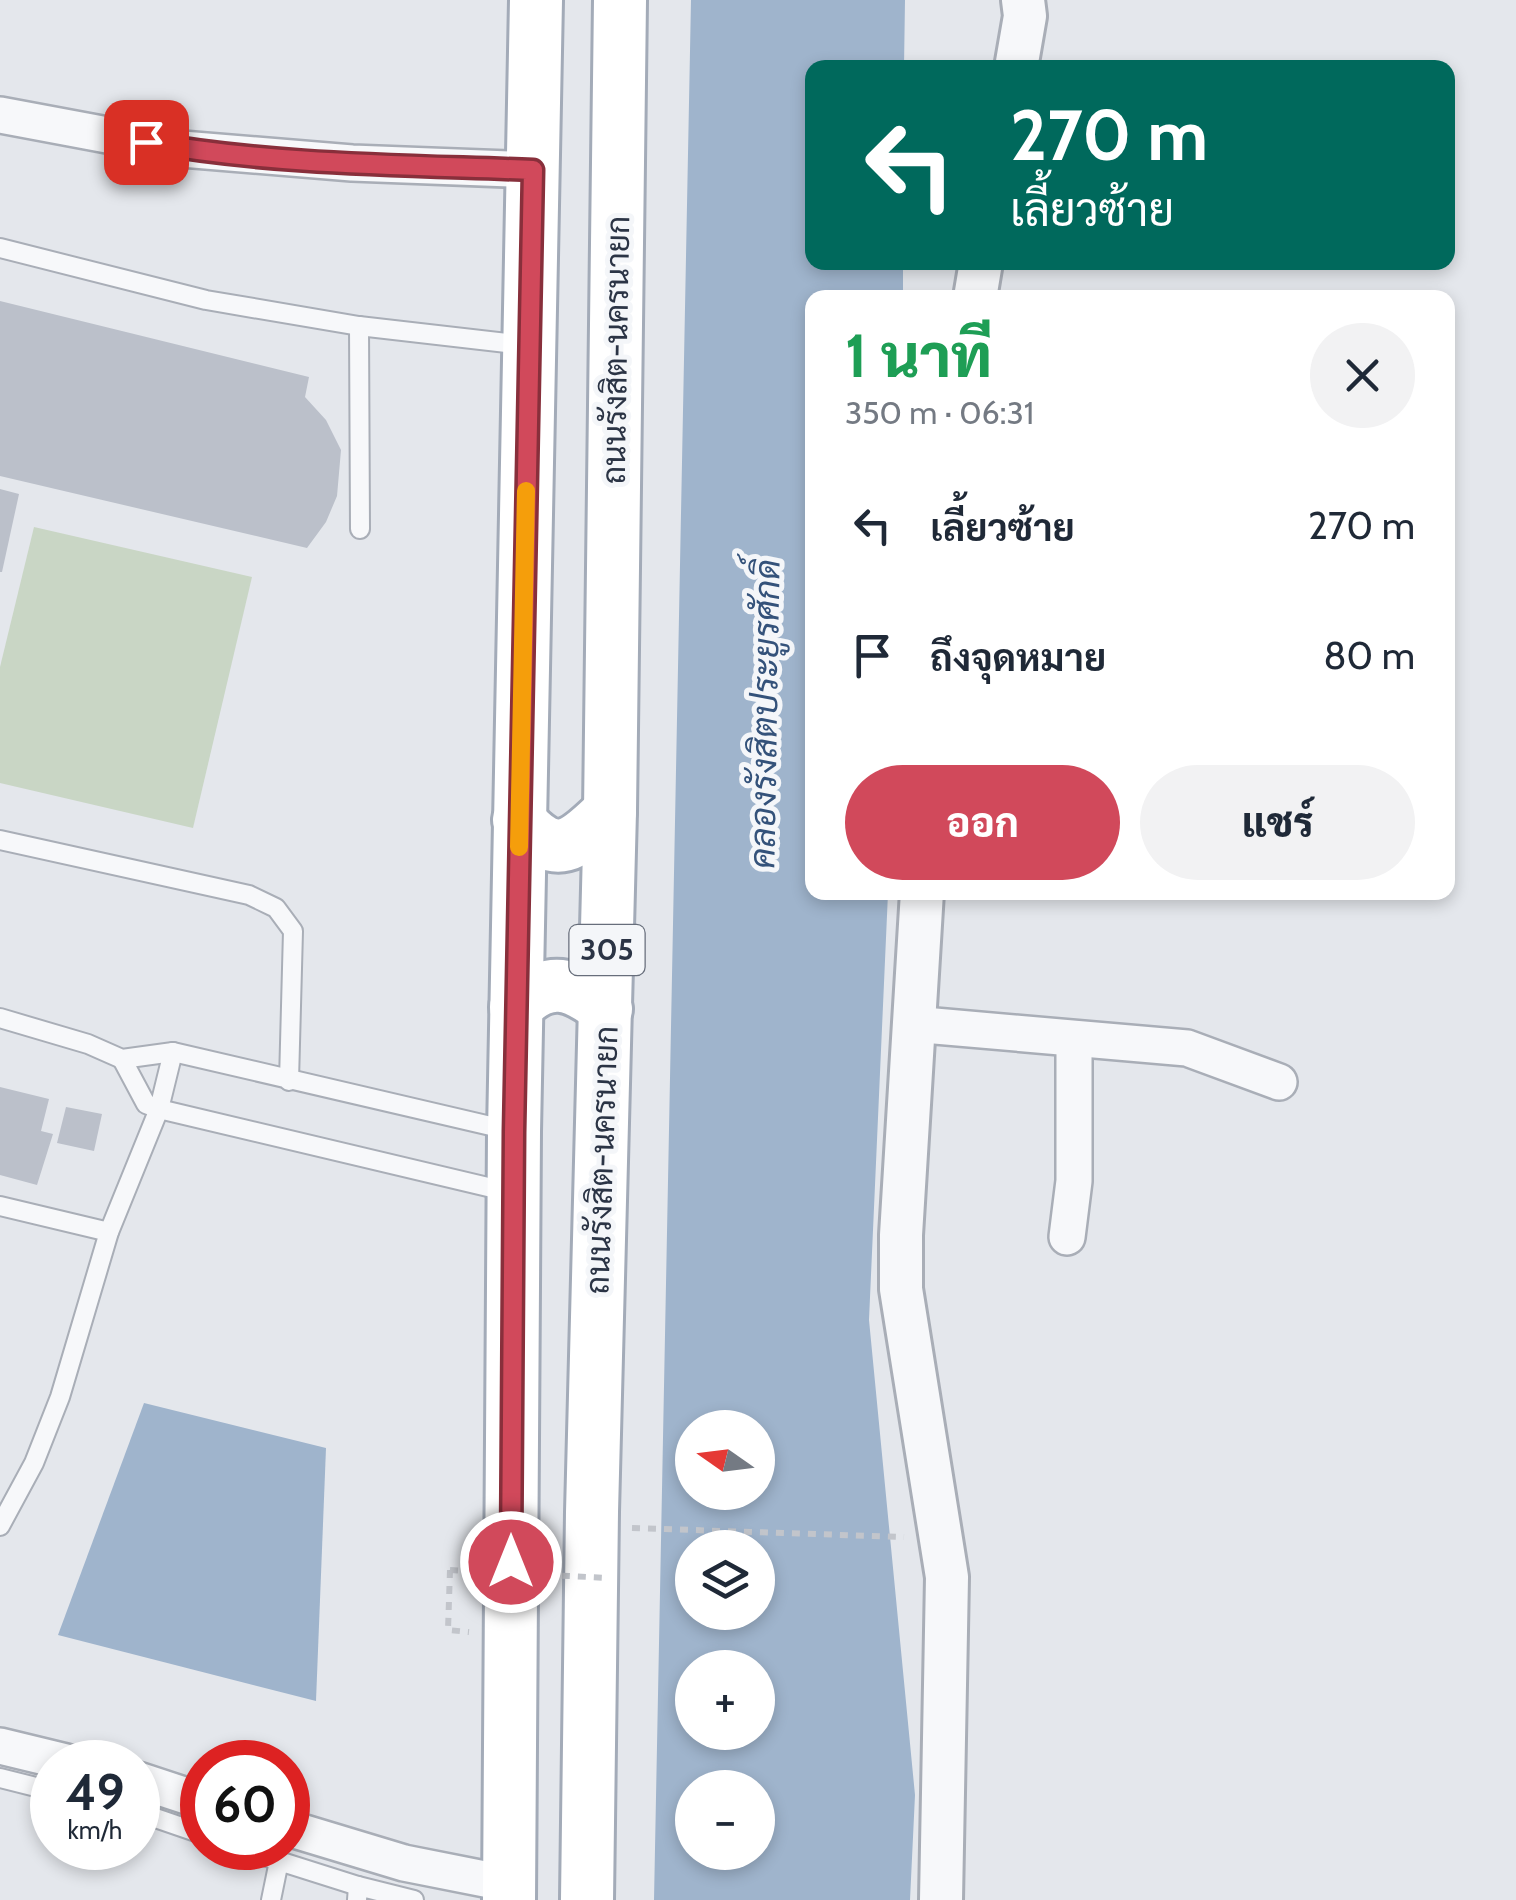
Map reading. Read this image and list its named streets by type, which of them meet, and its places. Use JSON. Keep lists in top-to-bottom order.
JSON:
{
  "streets": {
    "main road": ["ถนนรังสิต-นครนายก", "305"]
  },
  "water": ["คลองรังสิตประยูรศักดิ์"],
  "north": "left",
  "page": {
    "turn": ["270 m", "เลี้ยวซ้าย"],
    "heading": ["1 นาที", "350 m · 06:31"],
    "list": [
      {
        "name": "เลี้ยวซ้าย",
        "value": "270 m"
      },
      {
        "name": "ถึงจุดหมาย",
        "value": "80 m"
      }
    ],
    "buttons": ["ออก", "แชร์"],
    "map_buttons": ["+", "−"],
    "speed": "49 km/h",
    "limit": "60"
  }
}
